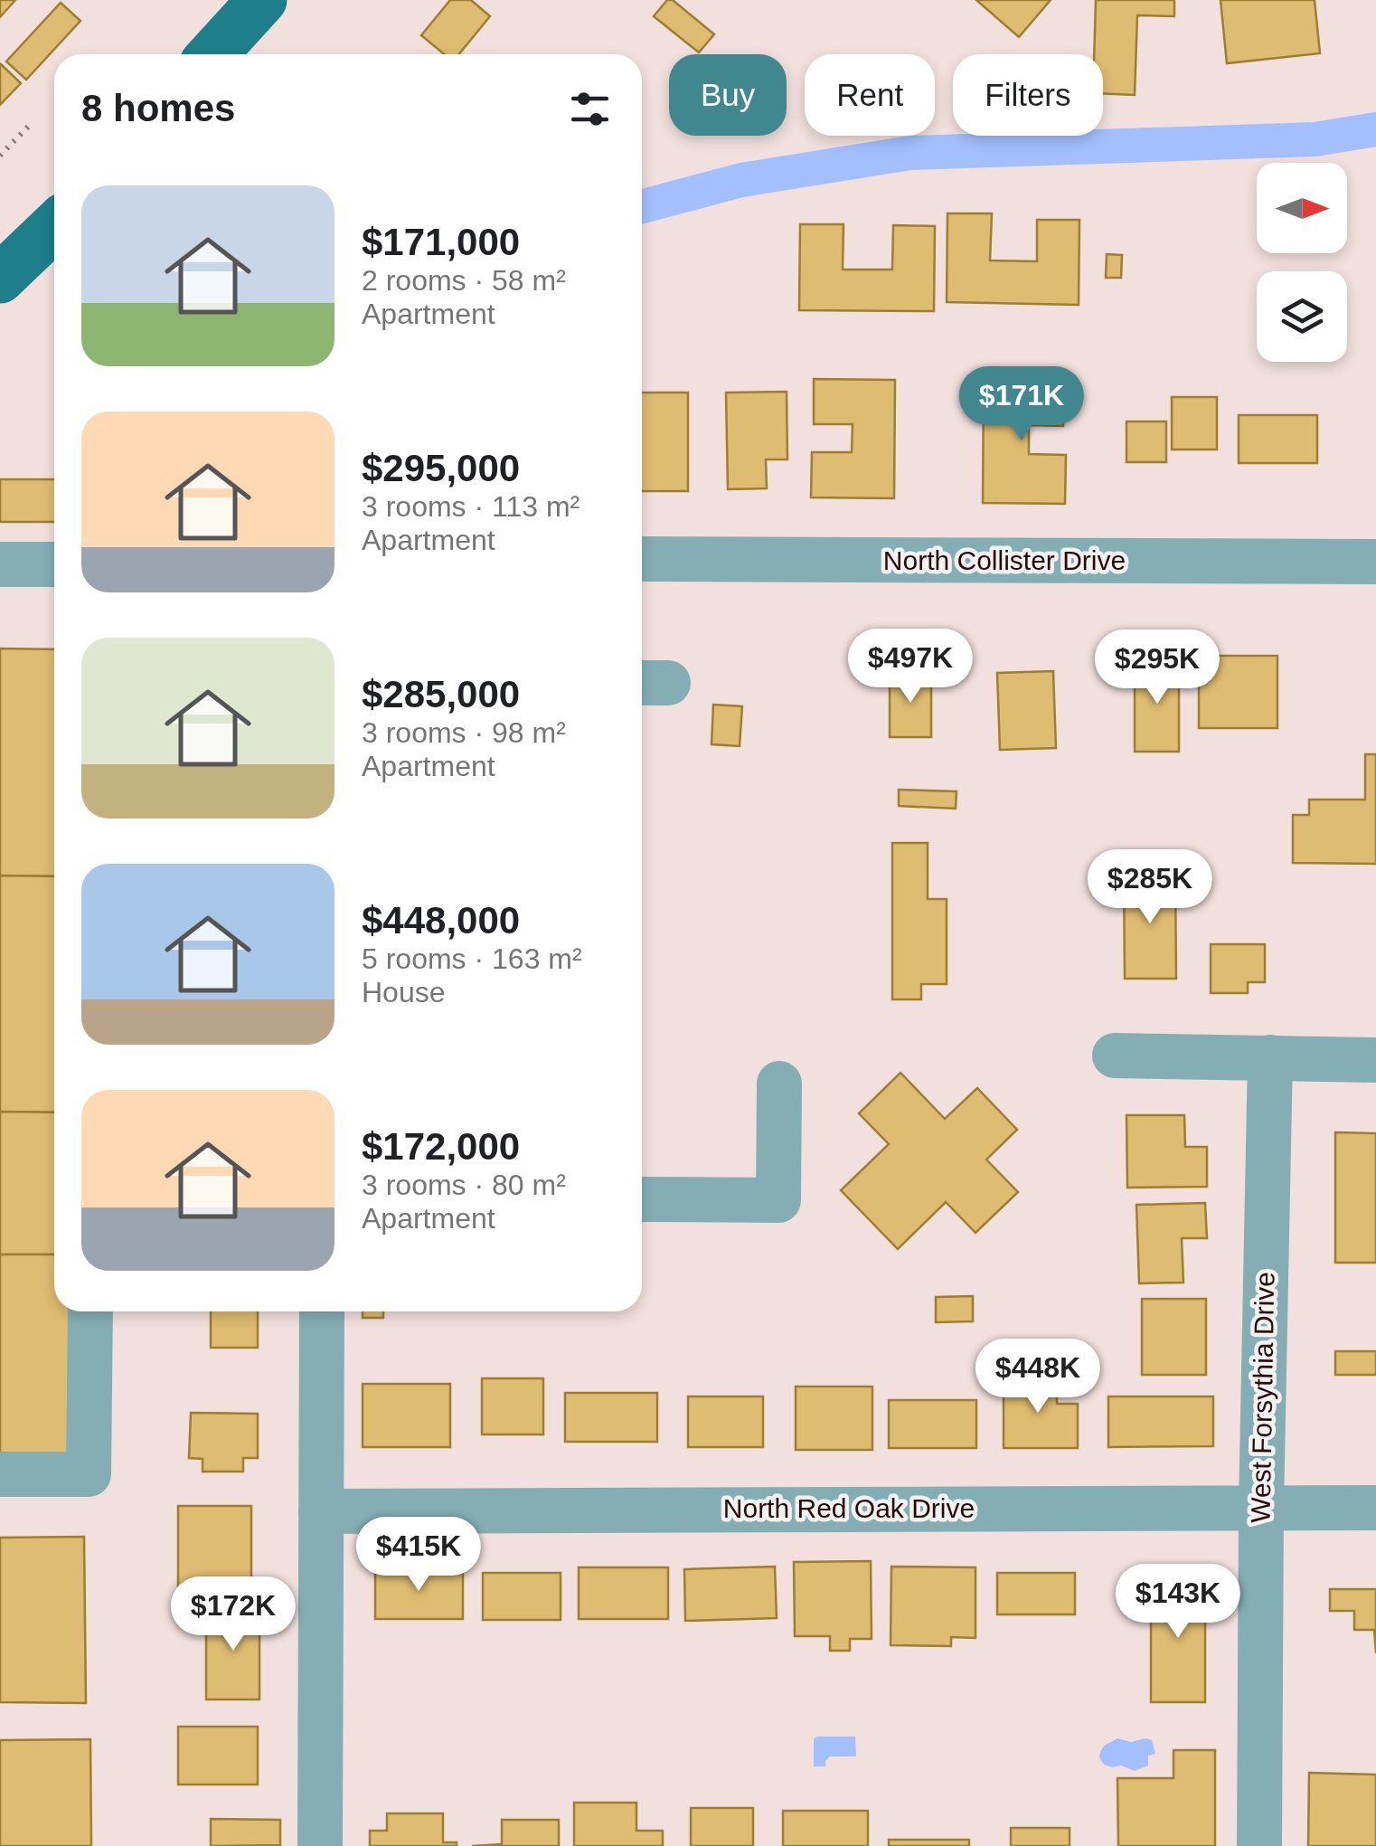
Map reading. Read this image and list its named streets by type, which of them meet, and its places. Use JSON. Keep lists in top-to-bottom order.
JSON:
{
  "streets": {
    "street": ["North Collister Drive", "West Forsythia Drive", "North Red Oak Drive"]
  },
  "crossings": [
    ["West Forsythia Drive", "North Red Oak Drive"]
  ],
  "north": "right",
  "page": {
    "chip": ["Buy", "Rent", "Filters"],
    "heading": "8 homes",
    "list": [
      {
        "name": "$171,000",
        "note": "2 rooms · 58 m² · Apartment"
      },
      {
        "name": "$295,000",
        "note": "3 rooms · 113 m² · Apartment"
      },
      {
        "name": "$285,000",
        "note": "3 rooms · 98 m² · Apartment"
      },
      {
        "name": "$448,000",
        "note": "5 rooms · 163 m² · House"
      },
      {
        "name": "$172,000",
        "note": "3 rooms · 80 m² · Apartment"
      }
    ],
    "price": [
      "$171K",
      "$497K",
      "$295K",
      "$285K",
      "$448K",
      "$415K",
      "$143K",
      "$172K"
    ]
  }
}
